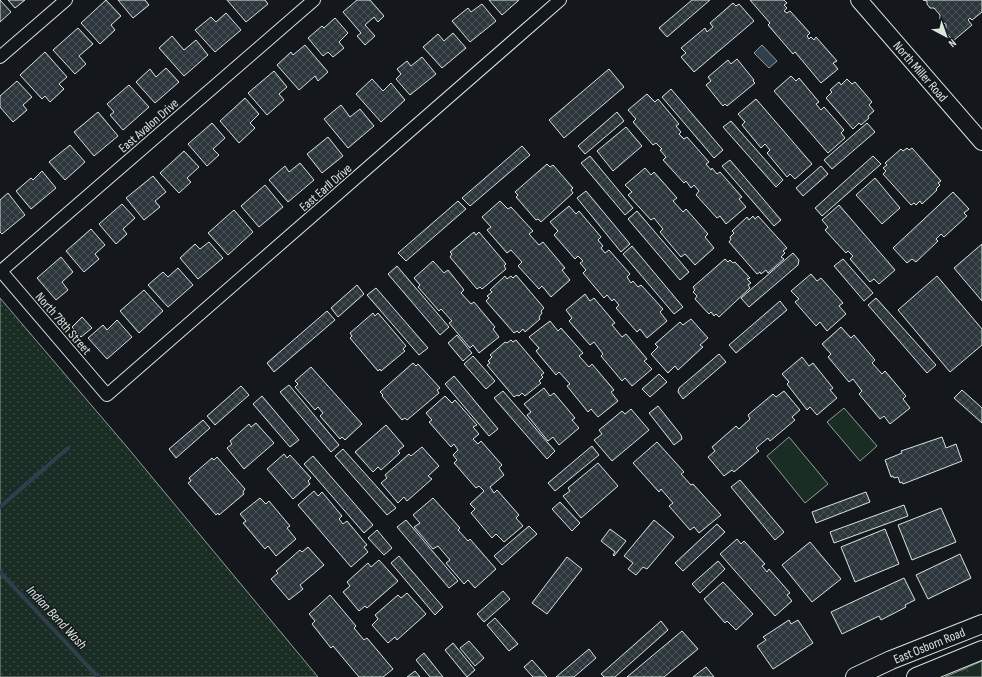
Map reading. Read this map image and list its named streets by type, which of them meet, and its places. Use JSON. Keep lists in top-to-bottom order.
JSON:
{
  "streets": {
    "main road": ["East Osborn Road"],
    "street": [
      "North Miller Road",
      "East Avalon Drive",
      "East Earll Drive",
      "North 78th Street"
    ]
  },
  "crossings": [
    ["East Avalon Drive", "North 78th Street"],
    ["East Earll Drive", "North 78th Street"]
  ],
  "water": ["Indian Bend Wash"],
  "north": "bottom right"
}
